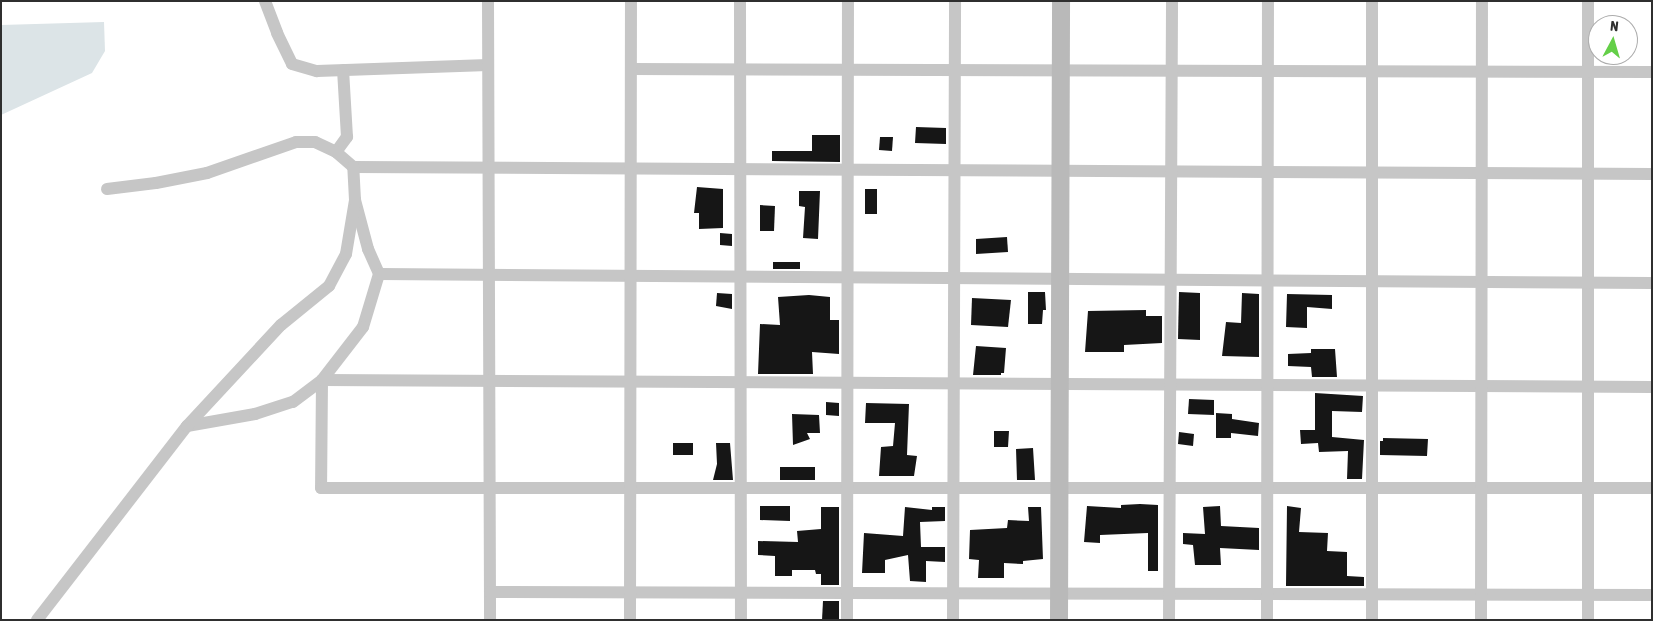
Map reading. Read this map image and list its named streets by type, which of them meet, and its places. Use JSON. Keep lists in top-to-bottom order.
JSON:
{
  "north": "top"
}
